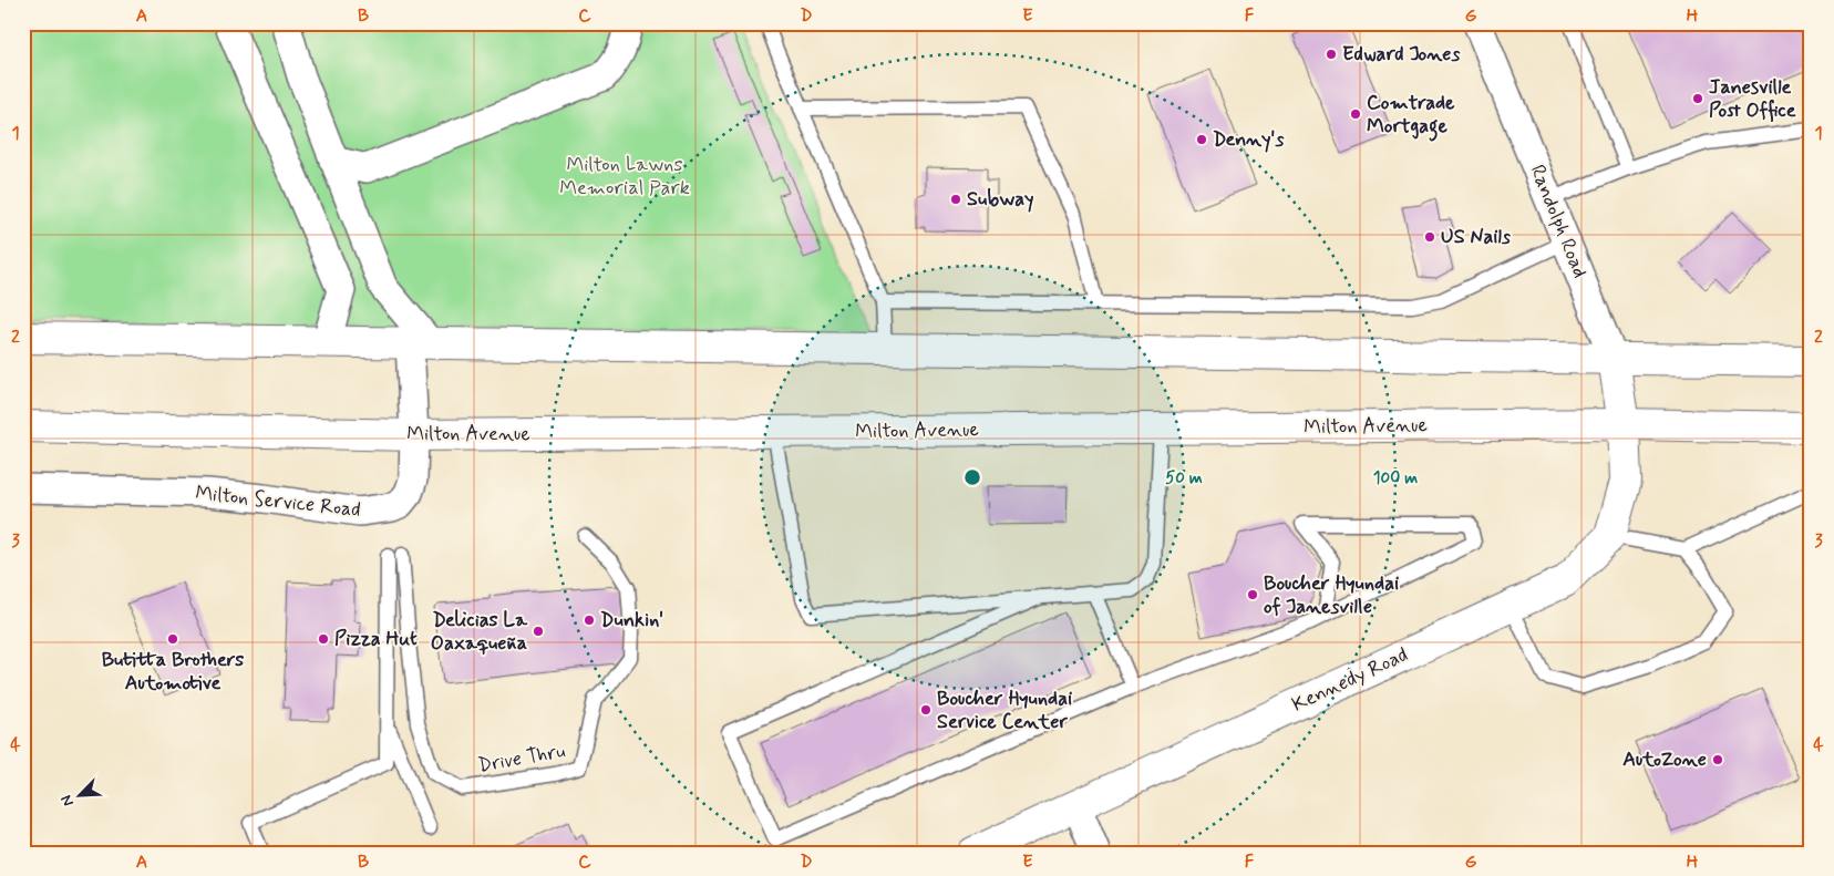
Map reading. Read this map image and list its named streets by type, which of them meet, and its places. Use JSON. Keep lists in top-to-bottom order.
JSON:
{
  "streets": {
    "main road": ["Randolph Road", "Milton Avenue", "Kennedy Road"],
    "street": ["Milton Service Road"],
    "lane": ["Drive Thru"]
  },
  "crossings": [
    ["Randolph Road", "Milton Avenue"],
    ["Randolph Road", "Kennedy Road"],
    ["Milton Avenue", "Milton Service Road"],
    ["Milton Avenue", "Kennedy Road"]
  ],
  "parks": ["Milton Lawns Memorial Park"],
  "places": [
    "Edward Jones",
    "Janesville Post Office",
    "Comtrade Mortgage",
    "Denny's",
    "Subway",
    "US Nails",
    "Boucher Hyundai of Janesville",
    "Dunkin'",
    "Delicias La Oaxaqueña",
    "Butitta Brothers Automotive",
    "Pizza Hut",
    "Boucher Hyundai Service Center",
    "AutoZone"
  ],
  "north": "bottom left",
  "grid": {
    "columns": [
      "A",
      "B",
      "C",
      "D",
      "E",
      "F",
      "G",
      "H"
    ],
    "rows": [
      "1",
      "2",
      "3",
      "4"
    ]
  },
  "rings": ["50 m", "100 m"]
}
